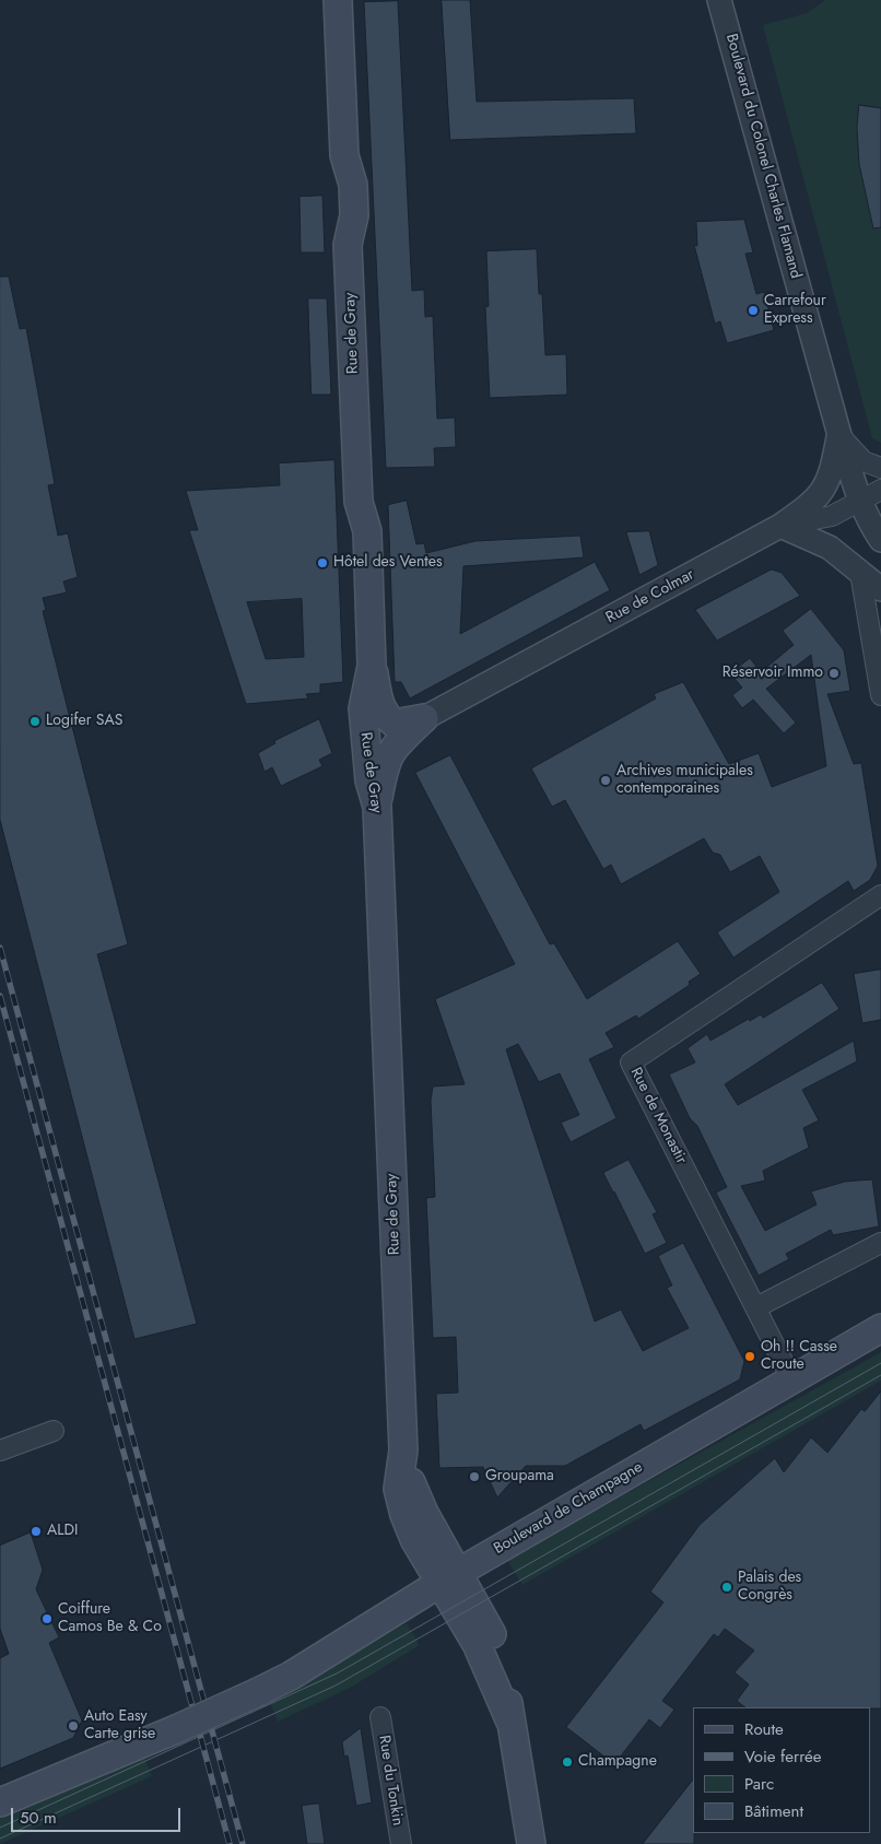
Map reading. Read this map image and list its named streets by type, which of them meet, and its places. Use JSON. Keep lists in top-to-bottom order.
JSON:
{
  "streets": {
    "main road": ["Rue de Gray", "Rue de Colmar", "Boulevard de Champagne"],
    "street": ["Boulevard du Colonel Charles Flamand", "Rue de Monastir", "Rue du Tonkin"]
  },
  "crossings": [
    ["Boulevard du Colonel Charles Flamand", "Rue de Colmar"],
    ["Rue de Gray", "Rue de Colmar"],
    ["Rue de Gray", "Boulevard de Champagne"],
    ["Rue de Monastir", "Boulevard de Champagne"]
  ],
  "places": [
    "Carrefour Express",
    "Hôtel des Ventes",
    "Réservoir Immo",
    "Logifer SAS",
    "Archives municipales contemporaines",
    "Oh !! Casse Croute",
    "Groupama",
    "ALDI",
    "Palais des Congrès",
    "Coiffure Camos Be & Co",
    "Auto Easy Carte grise",
    "Champagne"
  ],
  "legend": [
    "Route",
    "Voie ferrée",
    "Parc",
    "Bâtiment"
  ],
  "scale_bar": "50 m"
}
